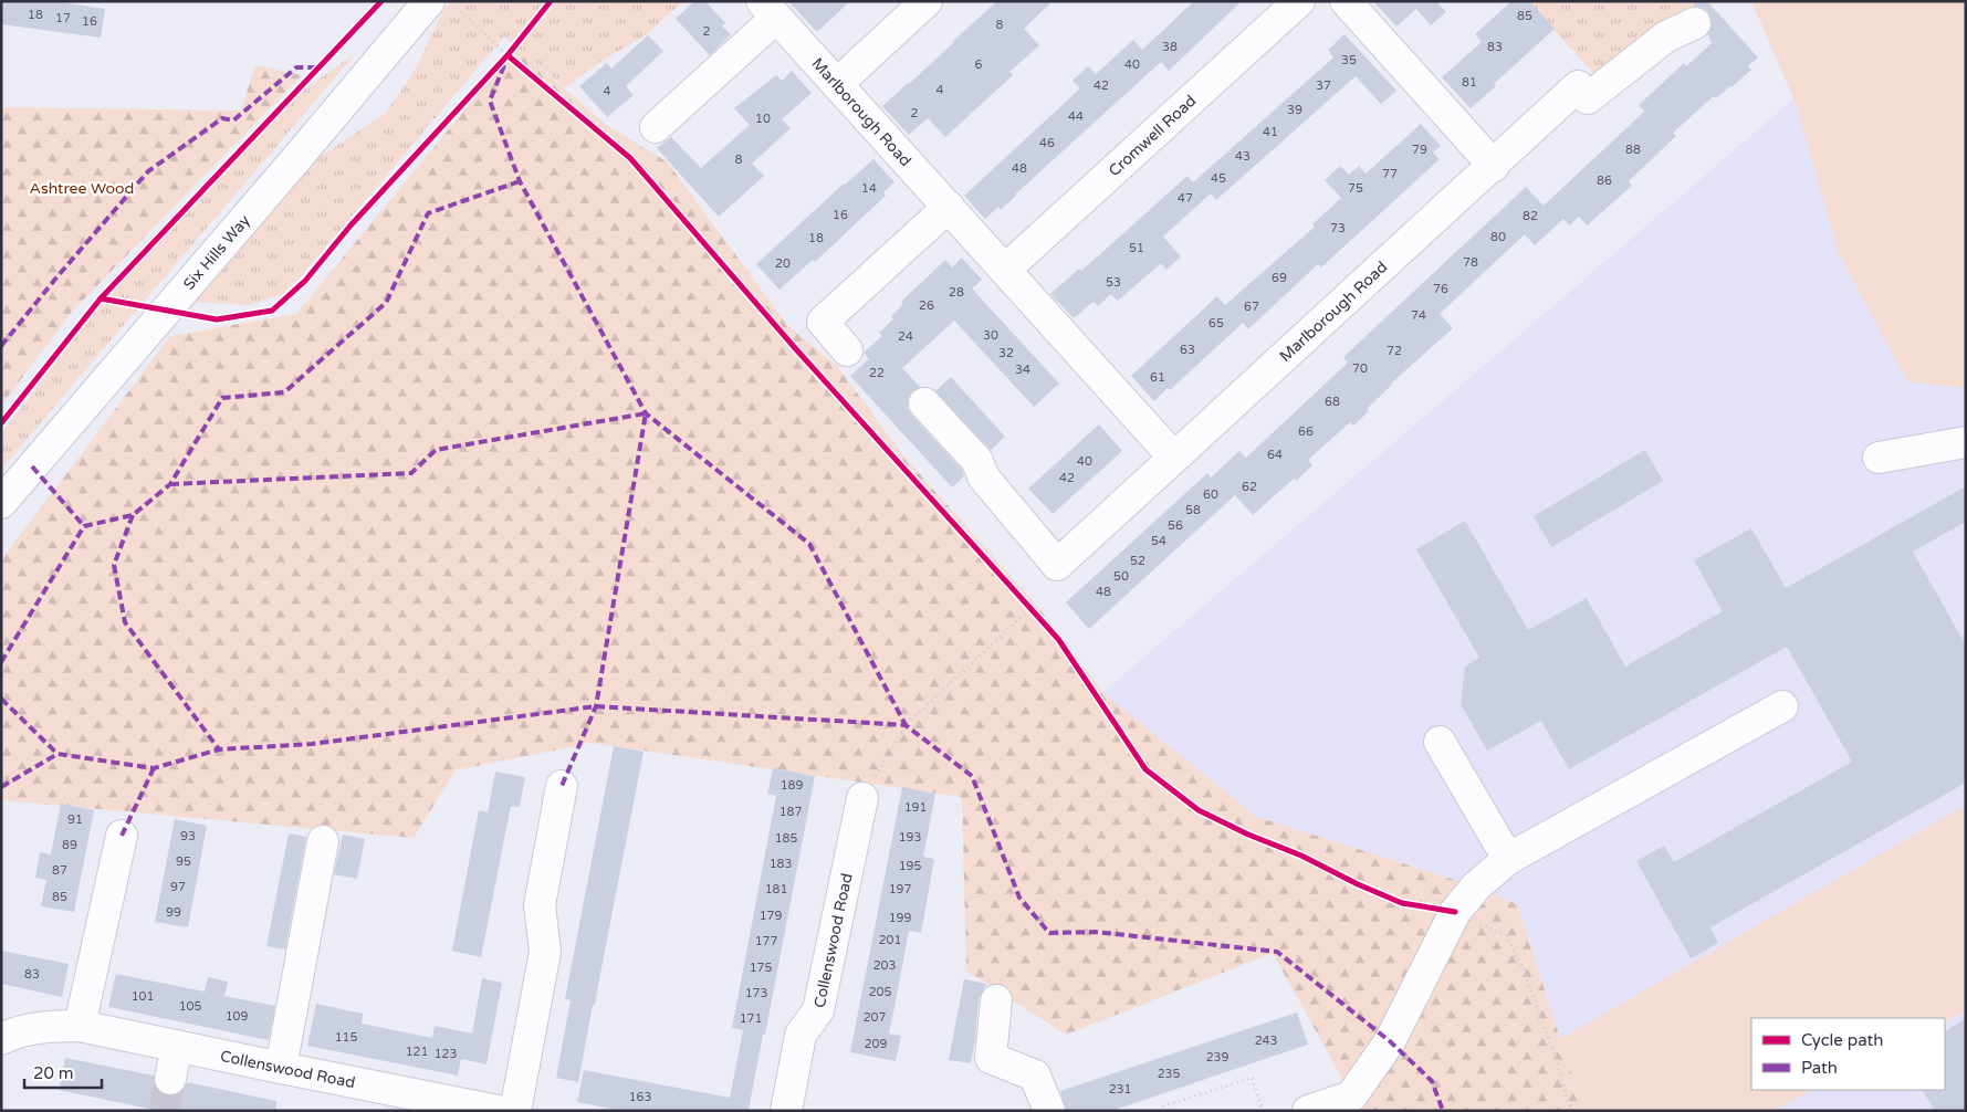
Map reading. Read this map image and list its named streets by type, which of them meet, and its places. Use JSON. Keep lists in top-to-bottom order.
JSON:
{
  "streets": {
    "street": [
      "Marlborough Road",
      "Cromwell Road",
      "Six Hills Way",
      "Collenswood Road"
    ]
  },
  "crossings": [
    ["Marlborough Road", "Cromwell Road"]
  ],
  "parks": ["Ashtree Wood"],
  "house_numbers": [
    "18",
    "85",
    "17",
    "16",
    "8",
    "2",
    "38",
    "83",
    "35",
    "6",
    "40",
    "81",
    "42",
    "37",
    "4",
    "4",
    "39",
    "2",
    "44",
    "10",
    "41",
    "46",
    "79",
    "88",
    "43",
    "8",
    "48",
    "77",
    "45",
    "86",
    "14",
    "75",
    "47",
    "16",
    "82",
    "73",
    "80",
    "18",
    "51",
    "78",
    "20",
    "69",
    "53",
    "76",
    "28",
    "26",
    "67",
    "74",
    "65",
    "30",
    "24",
    "63",
    "72",
    "32",
    "70",
    "34",
    "22",
    "61",
    "68",
    "66",
    "64",
    "40",
    "42",
    "62",
    "60",
    "58",
    "56",
    "54",
    "52",
    "50",
    "48",
    "189",
    "191",
    "187",
    "91",
    "93",
    "193",
    "185",
    "89",
    "95",
    "183",
    "195",
    "87",
    "97",
    "181",
    "197",
    "85",
    "99",
    "179",
    "199",
    "201",
    "177",
    "203",
    "175",
    "83",
    "205",
    "173",
    "101",
    "105",
    "109",
    "207",
    "171",
    "115",
    "243",
    "209",
    "121",
    "123",
    "239",
    "235",
    "231",
    "163"
  ],
  "legend": ["Cycle path", "Path"],
  "scale_bar": "20 m"
}
